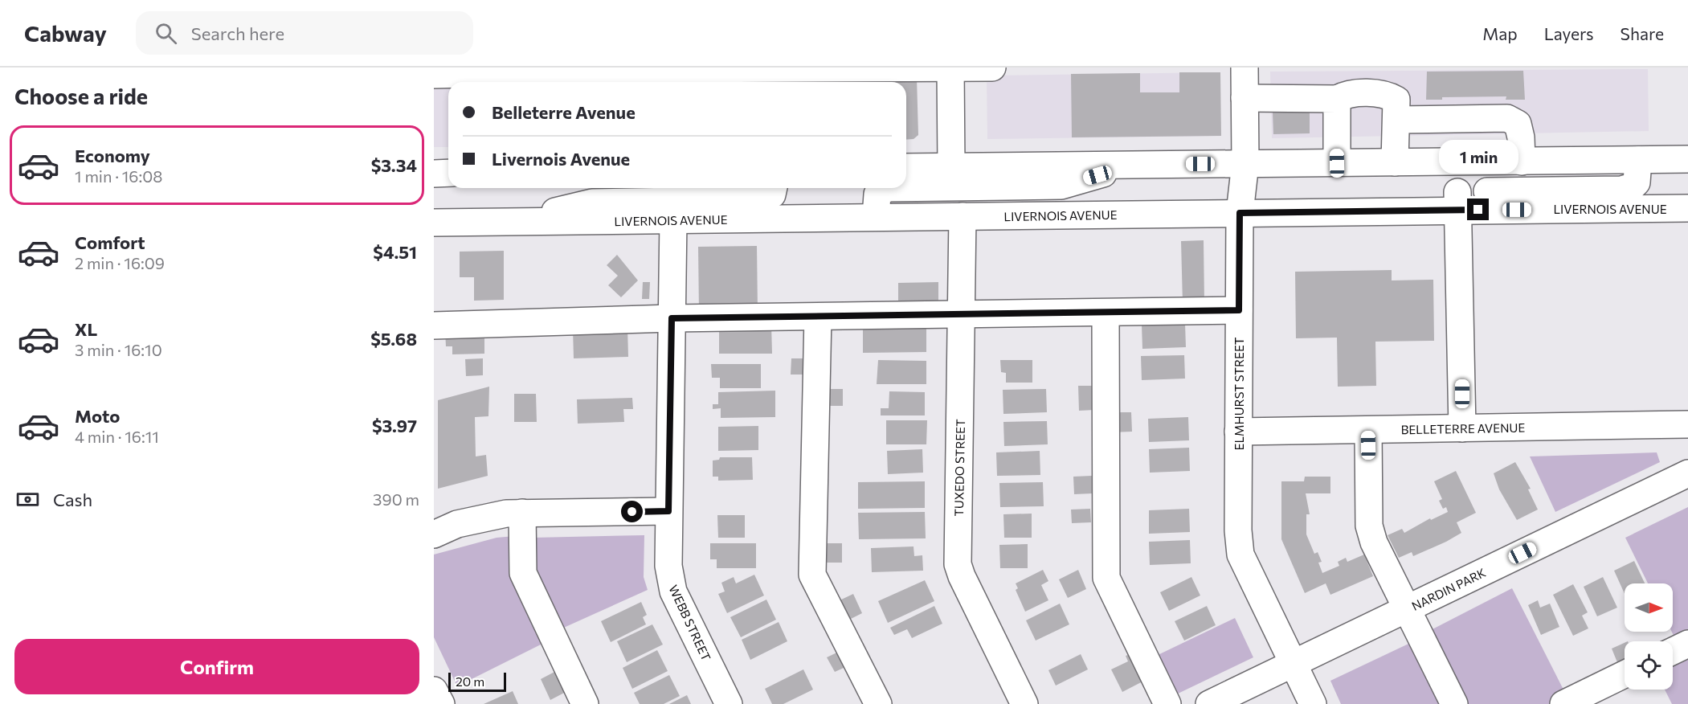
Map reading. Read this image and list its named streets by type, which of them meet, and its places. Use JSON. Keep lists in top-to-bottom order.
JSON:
{
  "streets": {
    "street": [
      "LIVERNOIS AVENUE",
      "ELMHURST STREET",
      "BELLETERRE AVENUE",
      "TUXEDO STREET",
      "NARDIN PARK",
      "WEBB STREET"
    ]
  },
  "crossings": [
    ["LIVERNOIS AVENUE", "ELMHURST STREET"],
    ["LIVERNOIS AVENUE", "TUXEDO STREET"],
    ["LIVERNOIS AVENUE", "WEBB STREET"],
    ["ELMHURST STREET", "BELLETERRE AVENUE"],
    ["ELMHURST STREET", "NARDIN PARK"]
  ],
  "scale_bar": "20 m",
  "north": "right",
  "page": {
    "header": "Cabway",
    "search": "Search here",
    "nav": ["Map", "Layers", "Share"],
    "heading": "Choose a ride",
    "banner": ["Belleterre Avenue", "Livernois Avenue"],
    "list": [
      {
        "name": "Economy",
        "note": "1 min · 16:08",
        "value": "$3.34"
      },
      {
        "name": "Comfort",
        "note": "2 min · 16:09",
        "value": "$4.51"
      },
      {
        "name": "XL",
        "note": "3 min · 16:10",
        "value": "$5.68"
      },
      {
        "name": "Moto",
        "note": "4 min · 16:11",
        "value": "$3.97"
      }
    ],
    "bubble": "1 min",
    "pay": ["Cash", "390 m"],
    "buttons": "Confirm",
    "scale": "20 m"
  }
}
